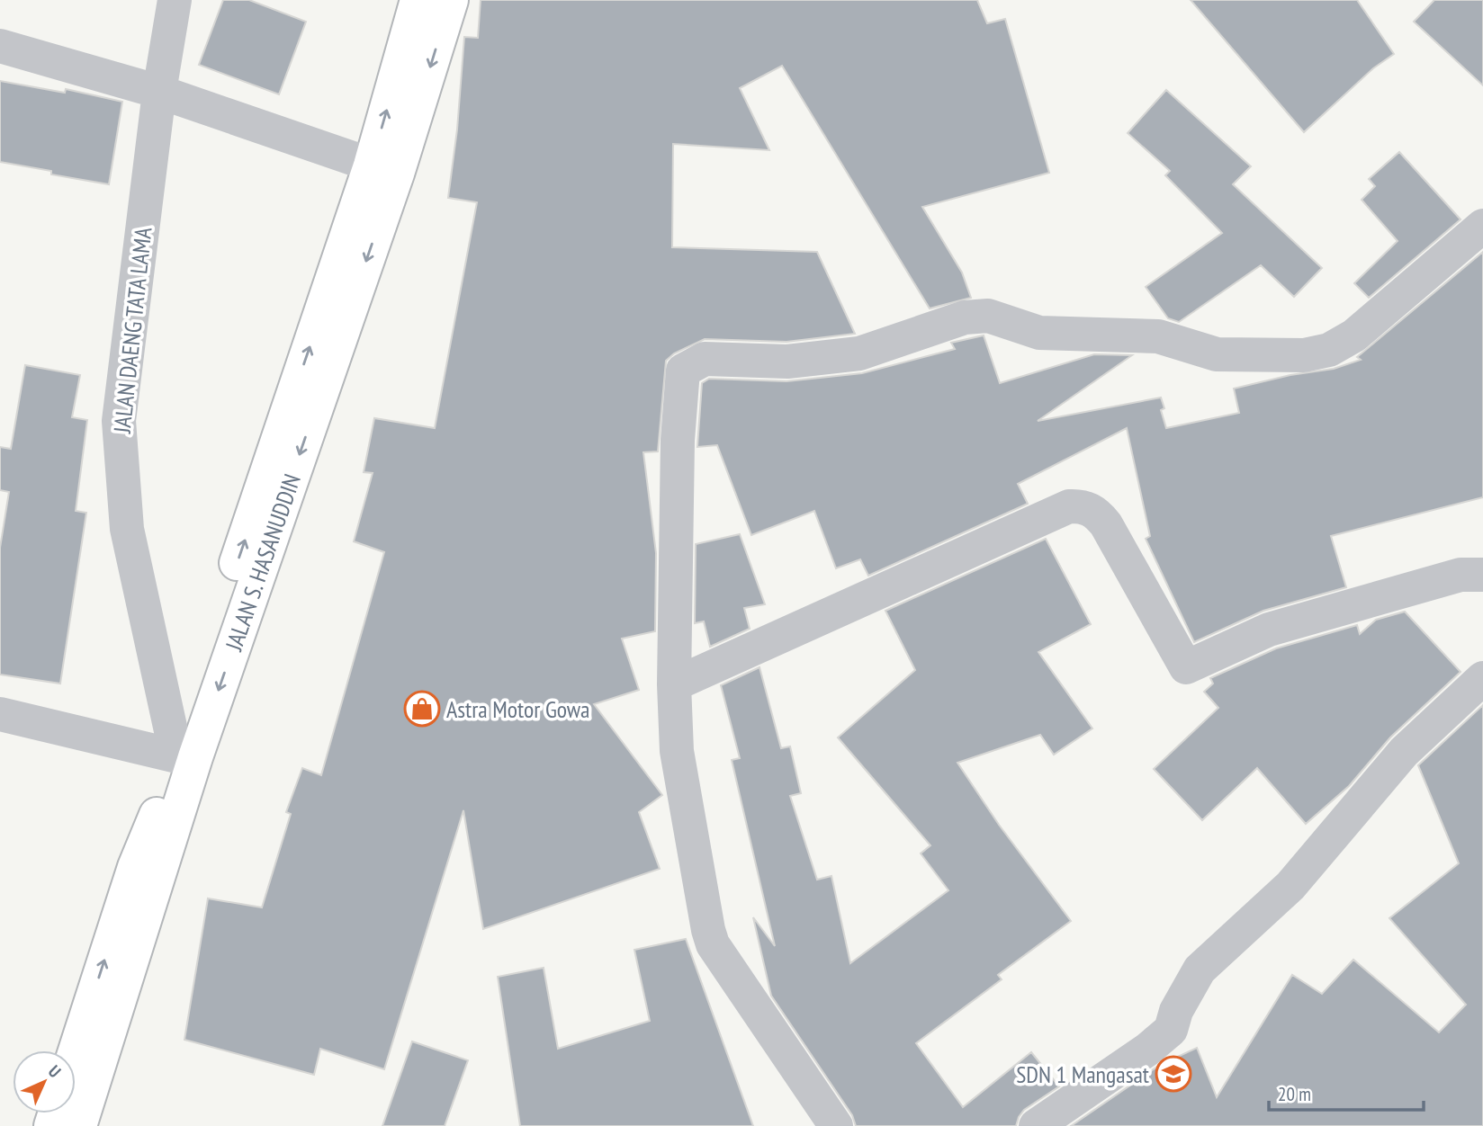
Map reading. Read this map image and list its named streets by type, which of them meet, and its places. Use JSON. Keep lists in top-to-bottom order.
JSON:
{
  "streets": {
    "highway": ["JALAN S. HASANUDDIN"],
    "street": ["JALAN DAENG TATA LAMA"]
  },
  "crossings": [
    ["JALAN DAENG TATA LAMA", "JALAN S. HASANUDDIN"]
  ],
  "places": {
    "shop": ["Astra Motor Gowa"],
    "school or university": ["SDN 1 Mangasat"]
  },
  "scale_bar": "20 m",
  "north": "top right"
}
